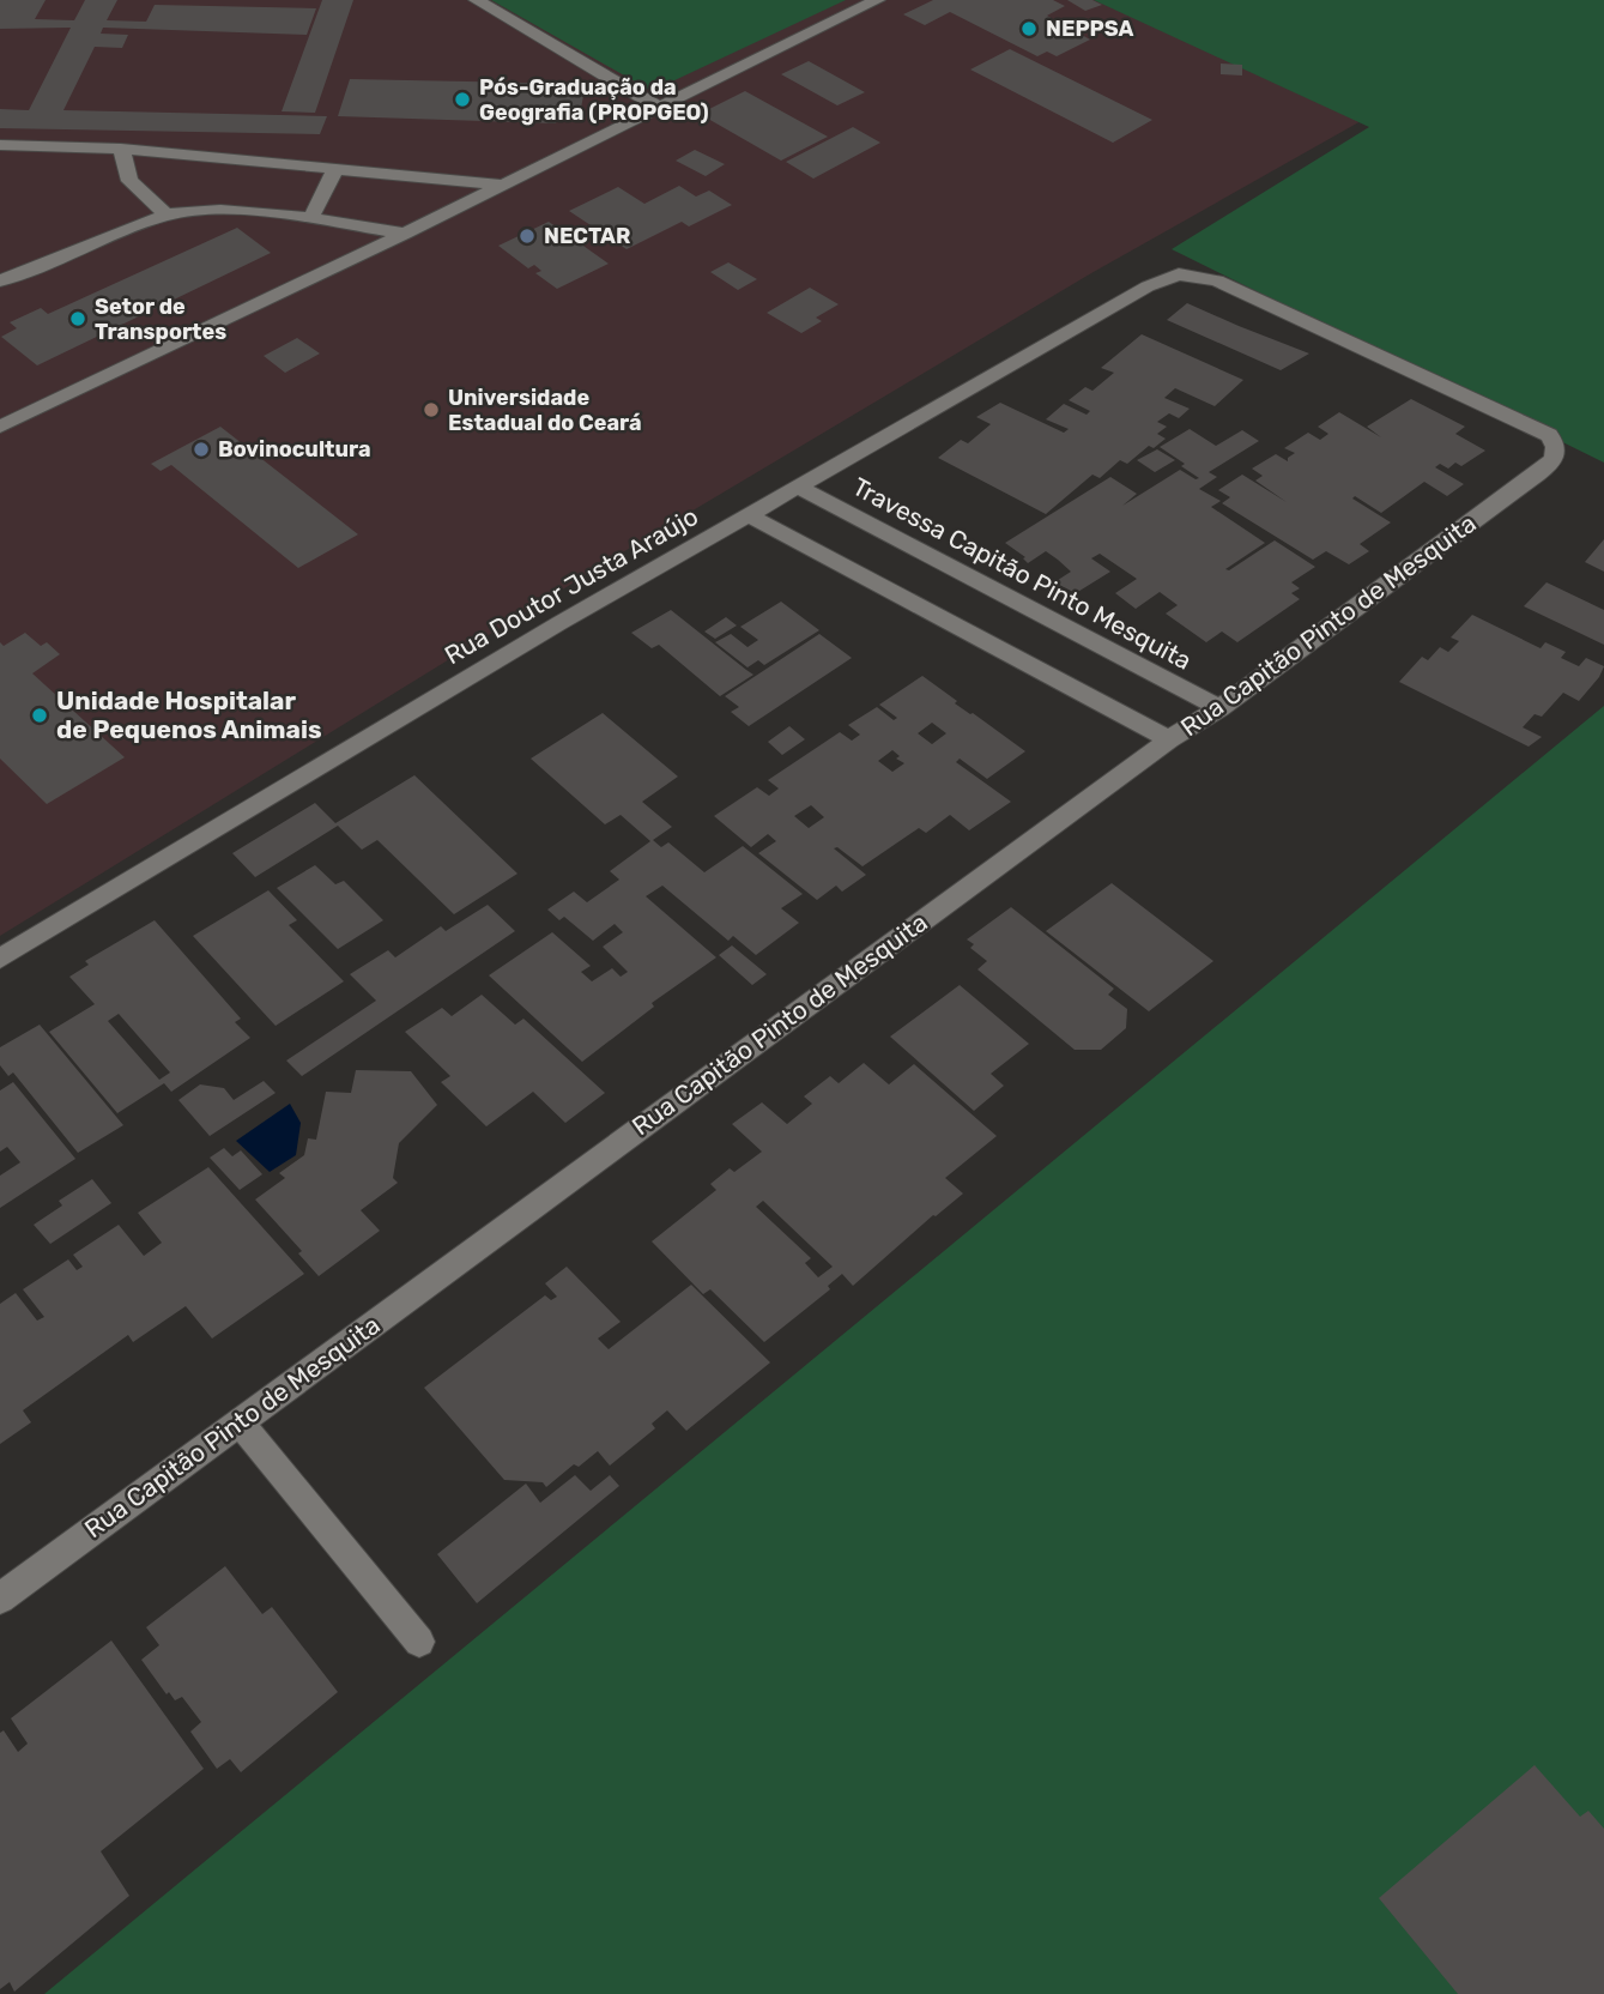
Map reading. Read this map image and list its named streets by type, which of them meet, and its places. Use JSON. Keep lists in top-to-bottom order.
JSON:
{
  "streets": {
    "street": ["Travessa Capitão Pinto Mesquita", "Rua Doutor Justa Araújo", "Rua Capitão Pinto de Mesquita"]
  },
  "crossings": [
    ["Travessa Capitão Pinto Mesquita", "Rua Doutor Justa Araújo"],
    ["Travessa Capitão Pinto Mesquita", "Rua Capitão Pinto de Mesquita"],
    ["Rua Doutor Justa Araújo", "Rua Capitão Pinto de Mesquita"]
  ],
  "places": [
    "NEPPSA",
    "Pós-Graduação da Geografia (PROPGEO)",
    "NECTAR",
    "Setor de Transportes",
    "Universidade Estadual do Ceará",
    "Bovinocultura",
    "Unidade Hospitalar de Pequenos Animais"
  ]
}
